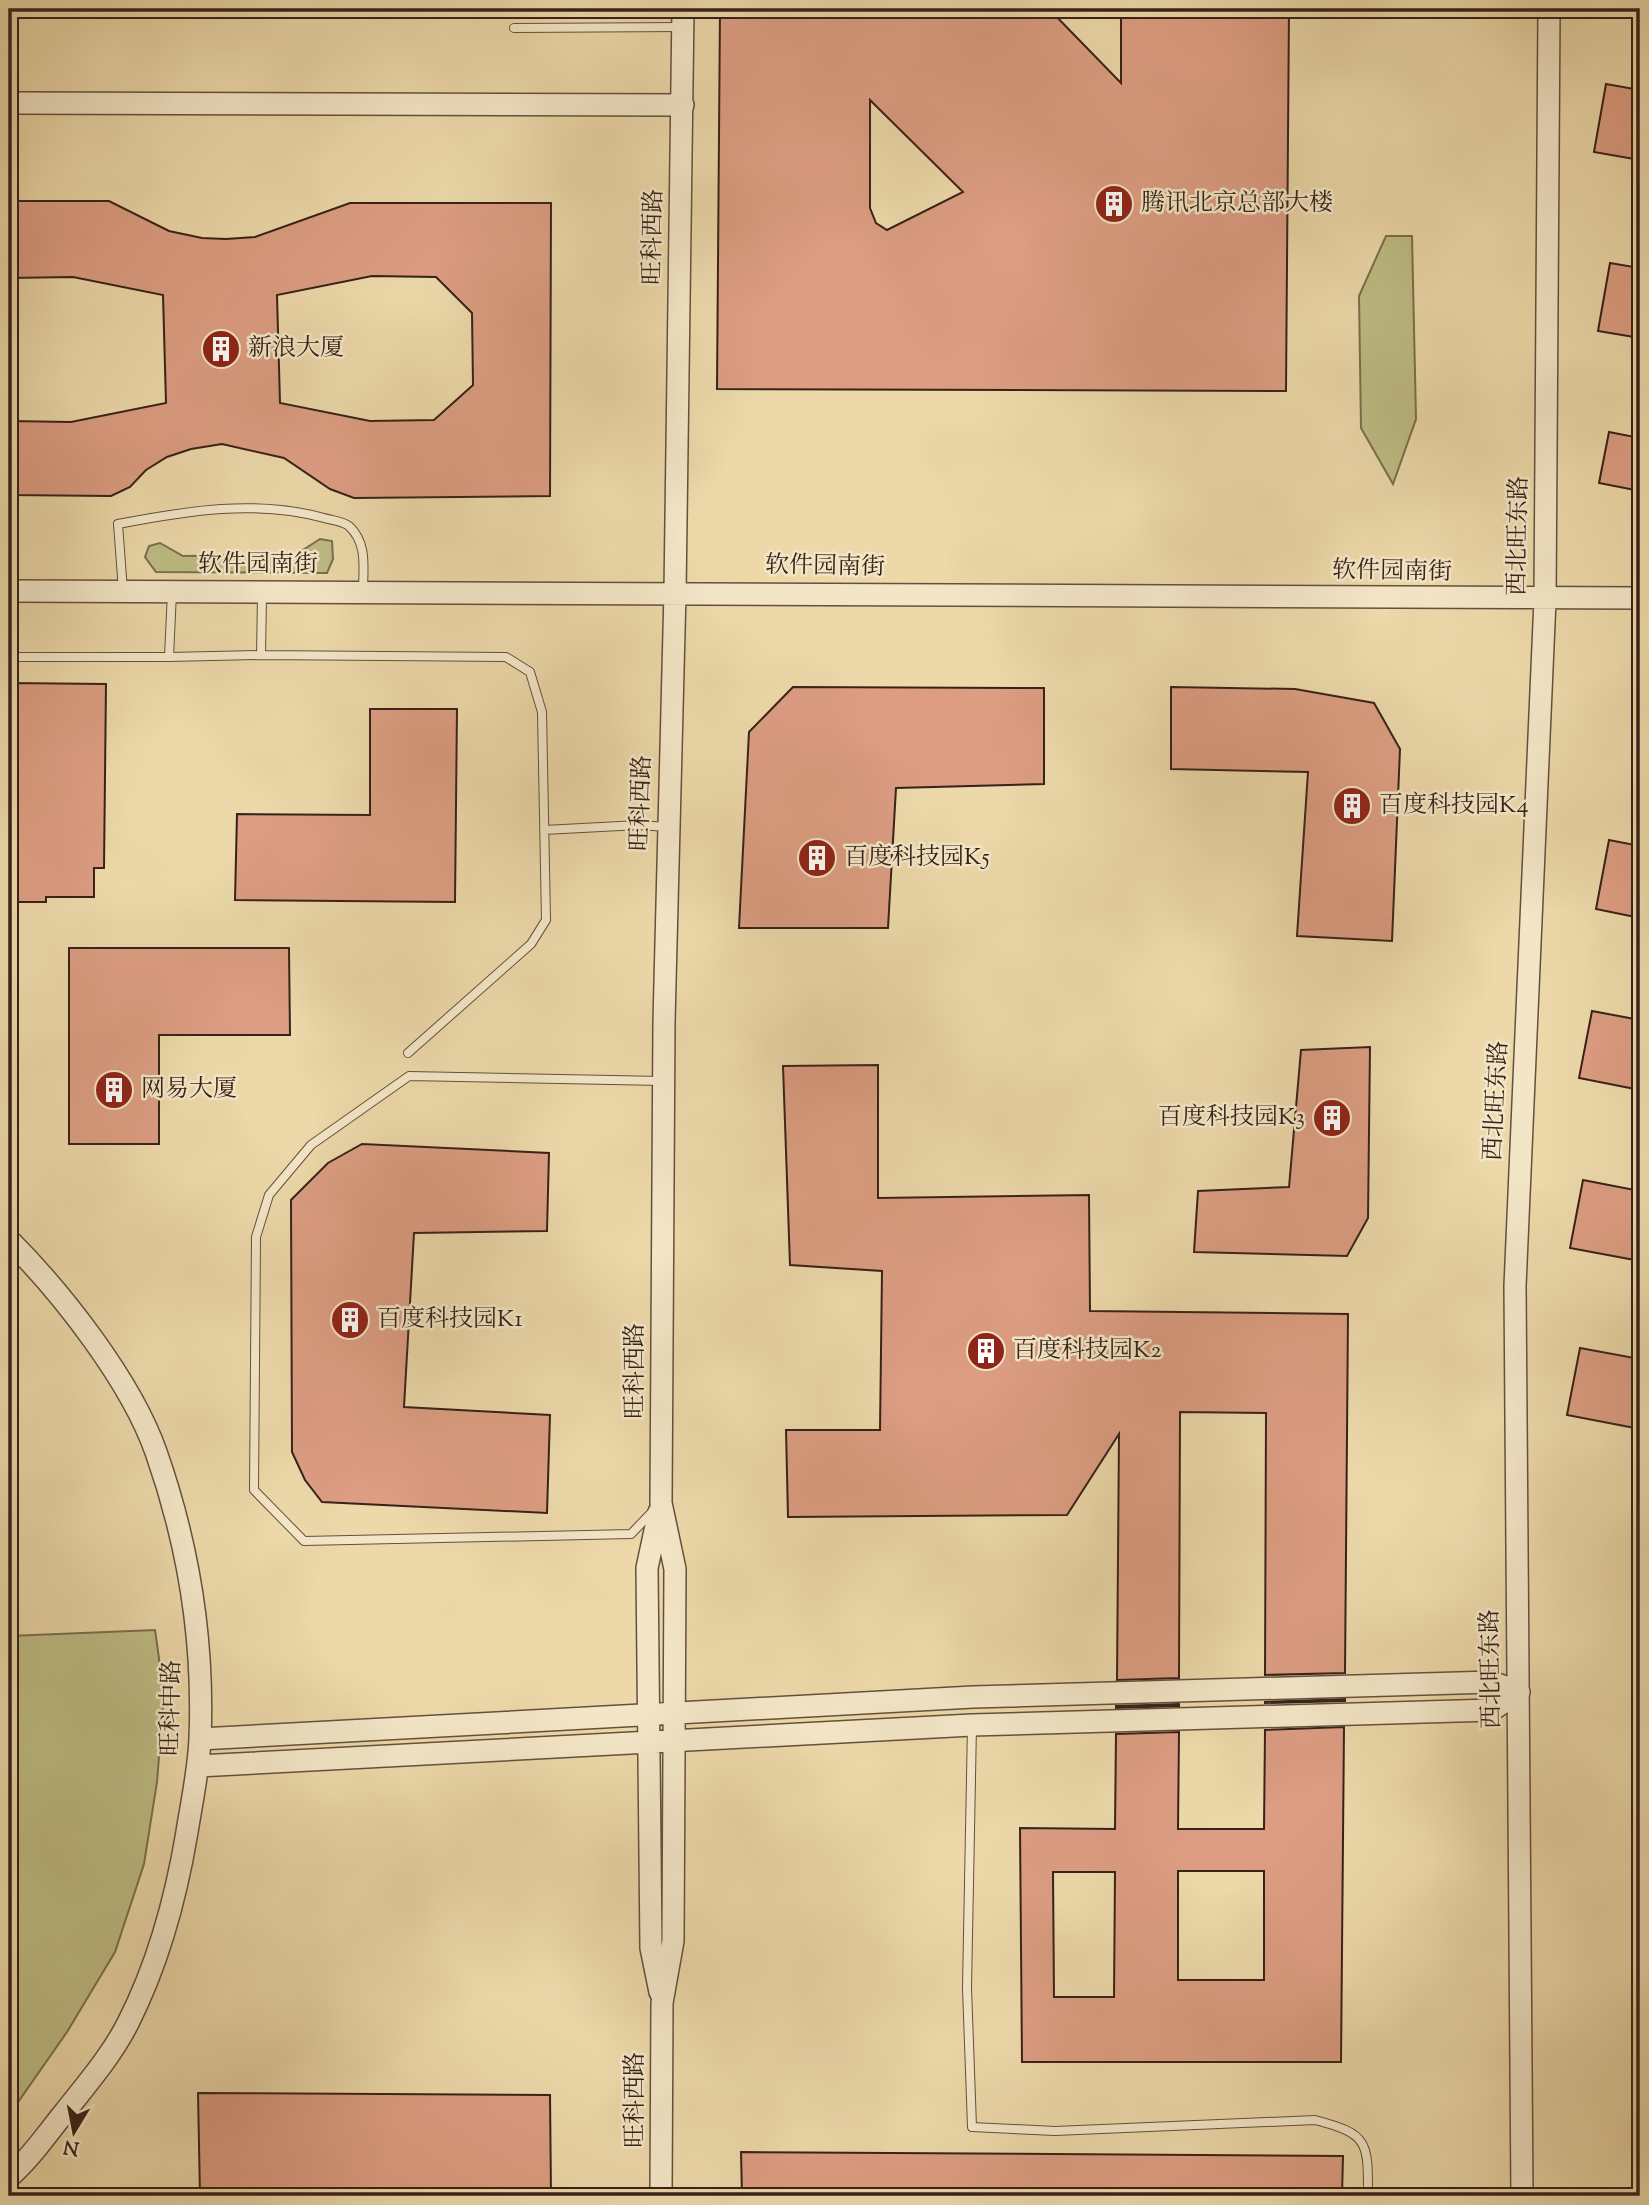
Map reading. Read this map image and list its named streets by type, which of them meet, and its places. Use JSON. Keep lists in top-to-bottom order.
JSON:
{
  "streets": {
    "street": [
      "旺科西路",
      "西北旺东路",
      "软件园南街",
      "旺科中路"
    ]
  },
  "crossings": [
    ["旺科西路", "软件园南街"],
    ["西北旺东路", "软件园南街"]
  ],
  "places": {
    "building": [
      "腾讯北京总部大楼",
      "新浪大厦",
      "百度科技园K4",
      "百度科技园K5",
      "网易大厦",
      "百度科技园K3",
      "百度科技园K1",
      "百度科技园K2"
    ]
  },
  "north": "bottom"
}
